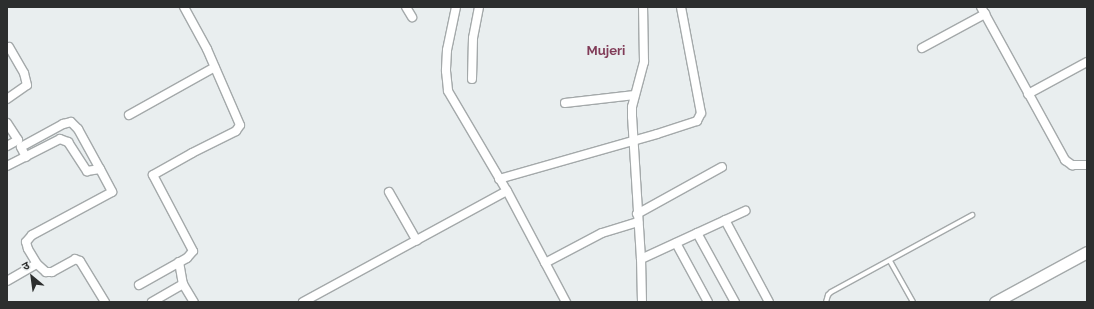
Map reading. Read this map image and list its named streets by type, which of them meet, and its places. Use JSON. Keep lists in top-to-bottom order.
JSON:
{
  "districts": ["Mujeri"],
  "north": "top left"
}
